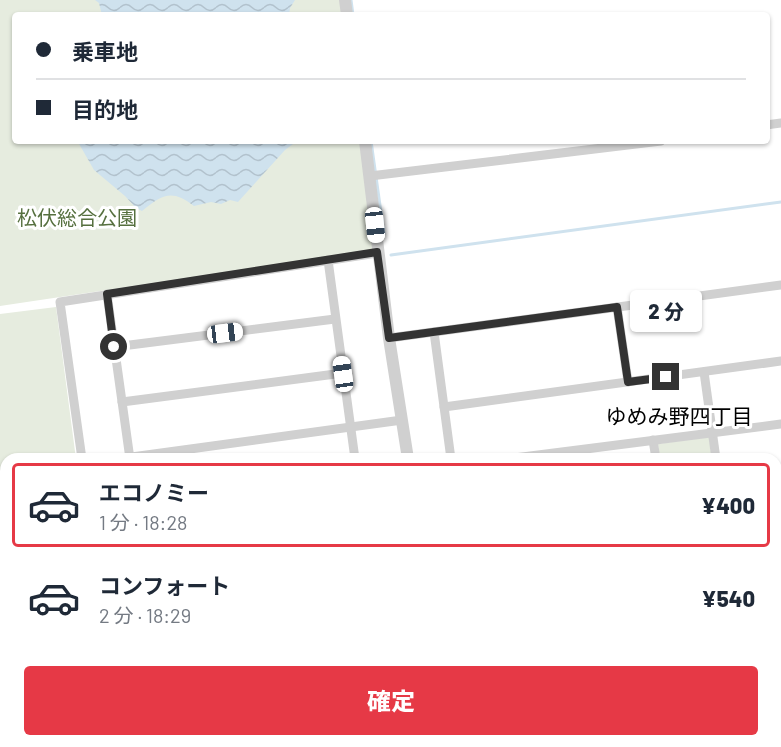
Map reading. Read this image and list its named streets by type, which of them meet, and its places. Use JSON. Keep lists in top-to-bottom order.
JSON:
{
  "districts": ["ゆめみ野四丁目"],
  "parks": ["松伏総合公園"],
  "page": {
    "banner": ["乗車地", "目的地"],
    "bubble": "2 分",
    "list": [
      {
        "name": "エコノミー",
        "note": "1 分 · 18:28",
        "value": "¥400"
      },
      {
        "name": "コンフォート",
        "note": "2 分 · 18:29",
        "value": "¥540"
      }
    ],
    "buttons": "確定"
  }
}
